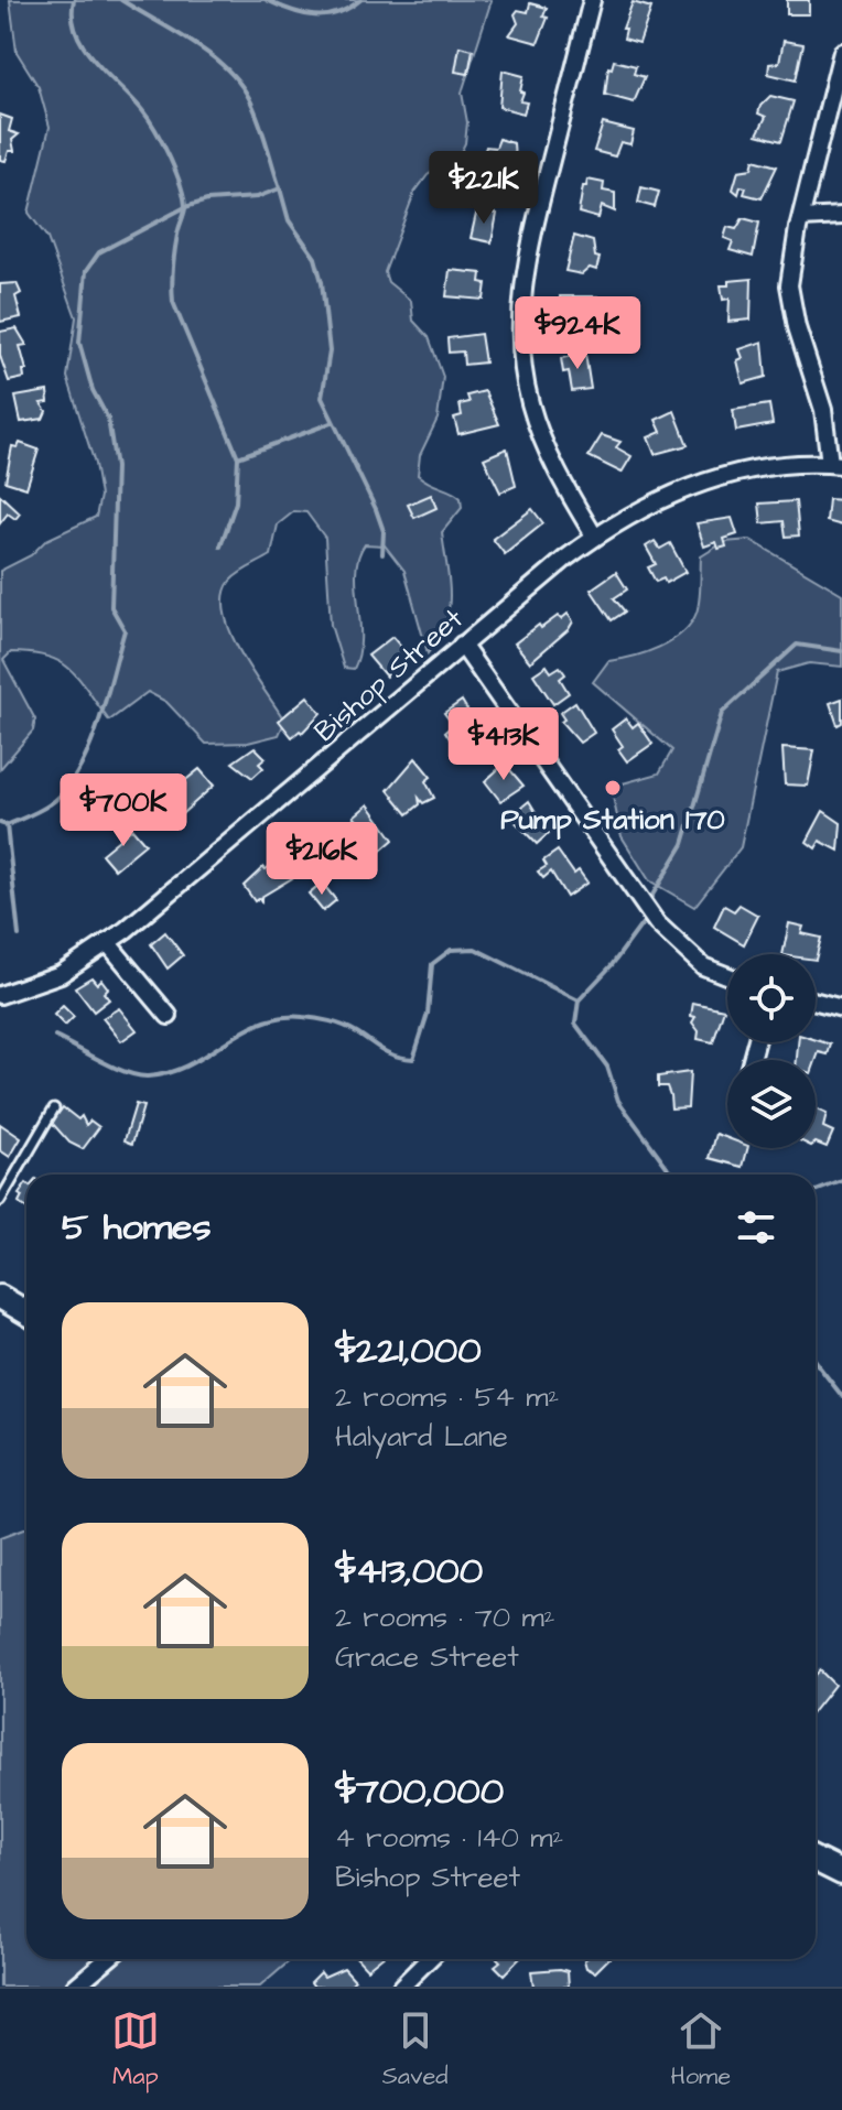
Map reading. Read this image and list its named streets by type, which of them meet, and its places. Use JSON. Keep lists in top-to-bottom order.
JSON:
{
  "streets": {
    "street": ["Bishop Street"]
  },
  "places": ["Pump Station 170"],
  "page": {
    "price": [
      "$221K",
      "$924K",
      "$413K",
      "$700K",
      "$216K"
    ],
    "heading": "5 homes",
    "list": [
      {
        "name": "$221,000",
        "note": "2 rooms · 54 m² · Halyard Lane"
      },
      {
        "name": "$413,000",
        "note": "2 rooms · 70 m² · Grace Street"
      },
      {
        "name": "$700,000",
        "note": "4 rooms · 140 m² · Bishop Street"
      }
    ],
    "tabs": ["Map", "Saved", "Home"]
  }
}
